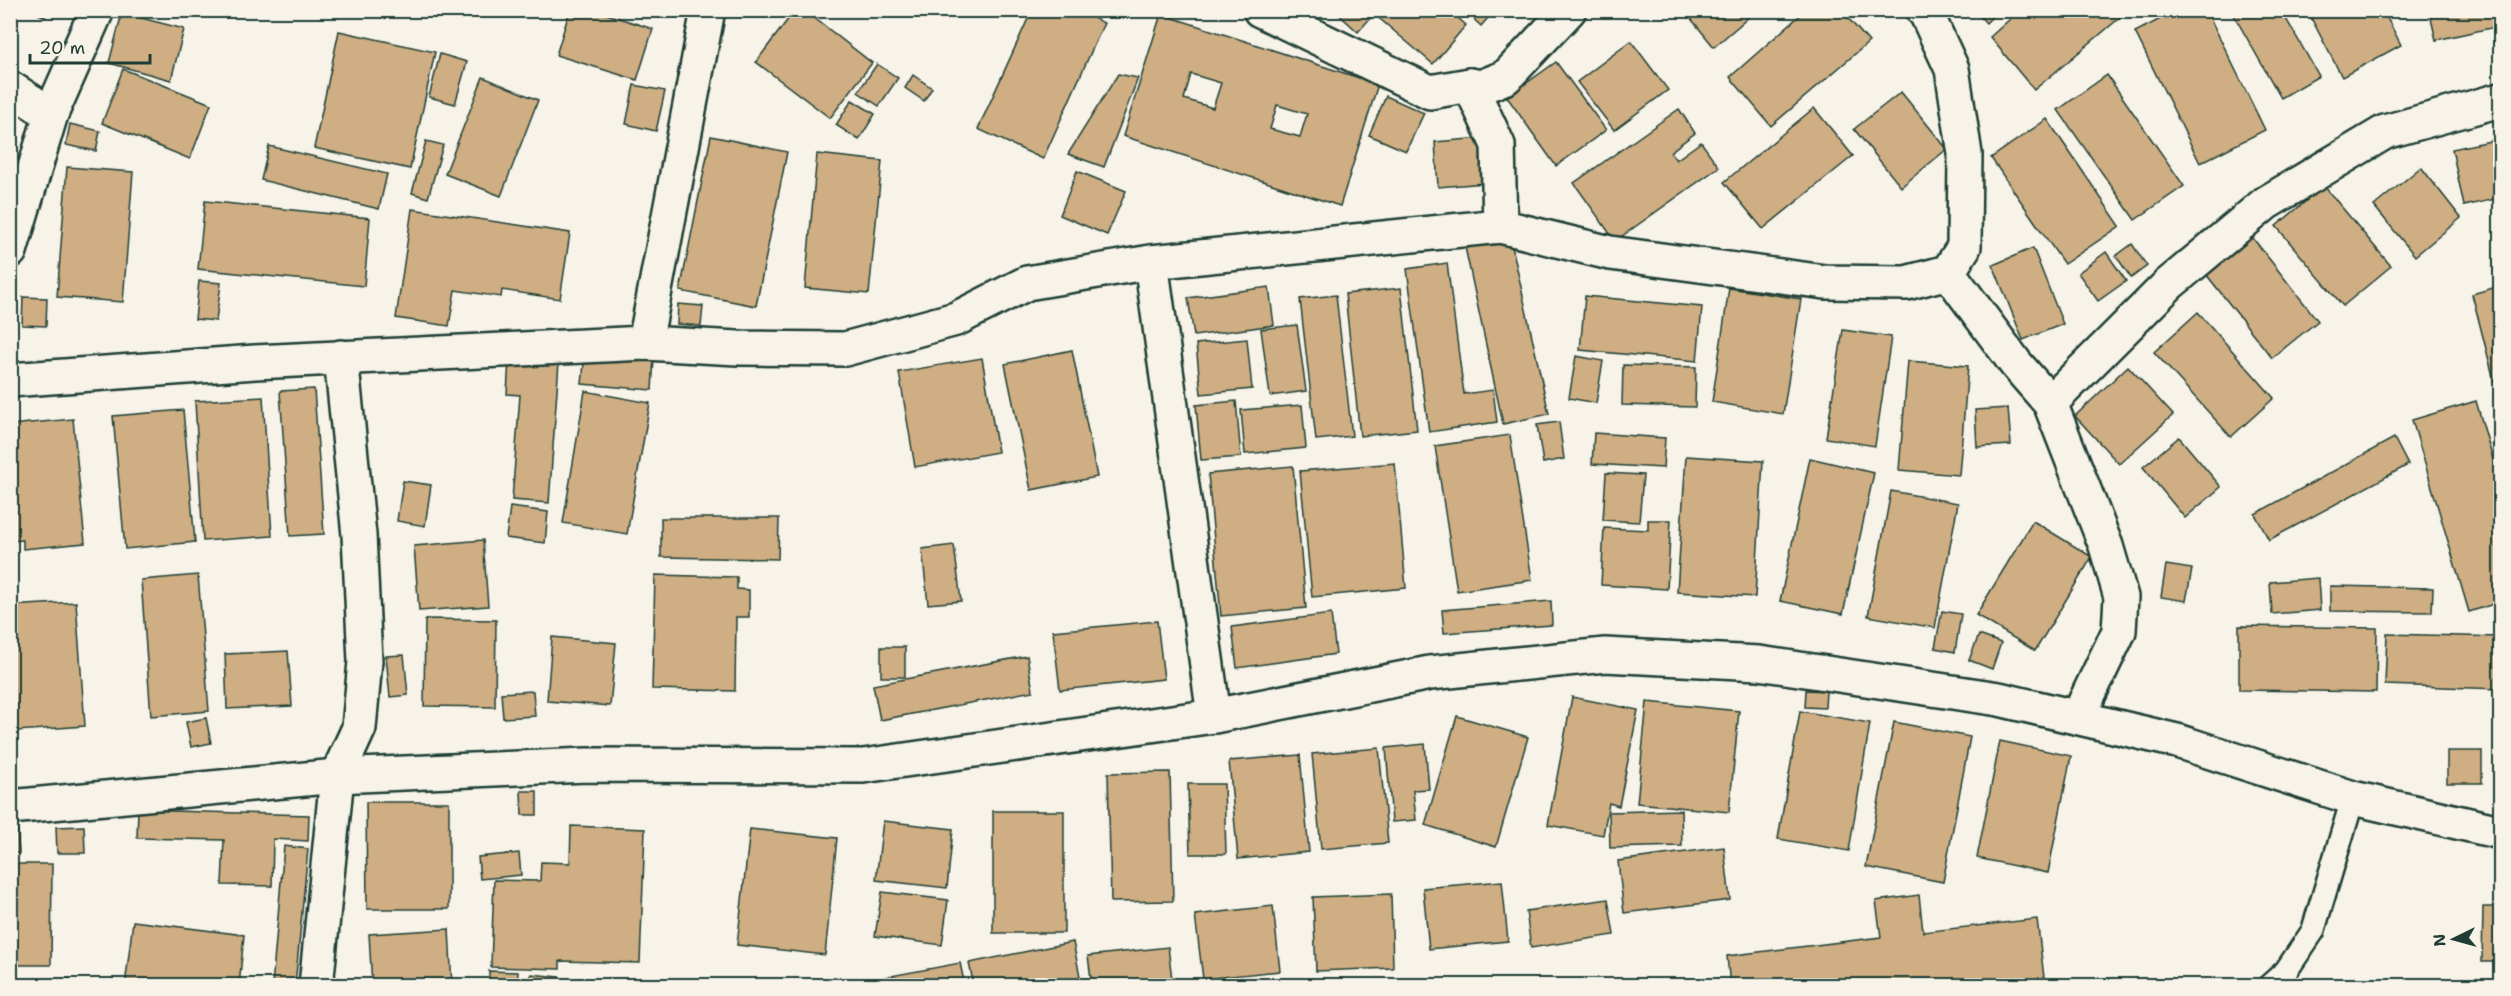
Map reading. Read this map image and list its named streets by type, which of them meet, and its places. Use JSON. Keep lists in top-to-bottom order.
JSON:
{
  "scale_bar": "20 m",
  "north": "left"
}
